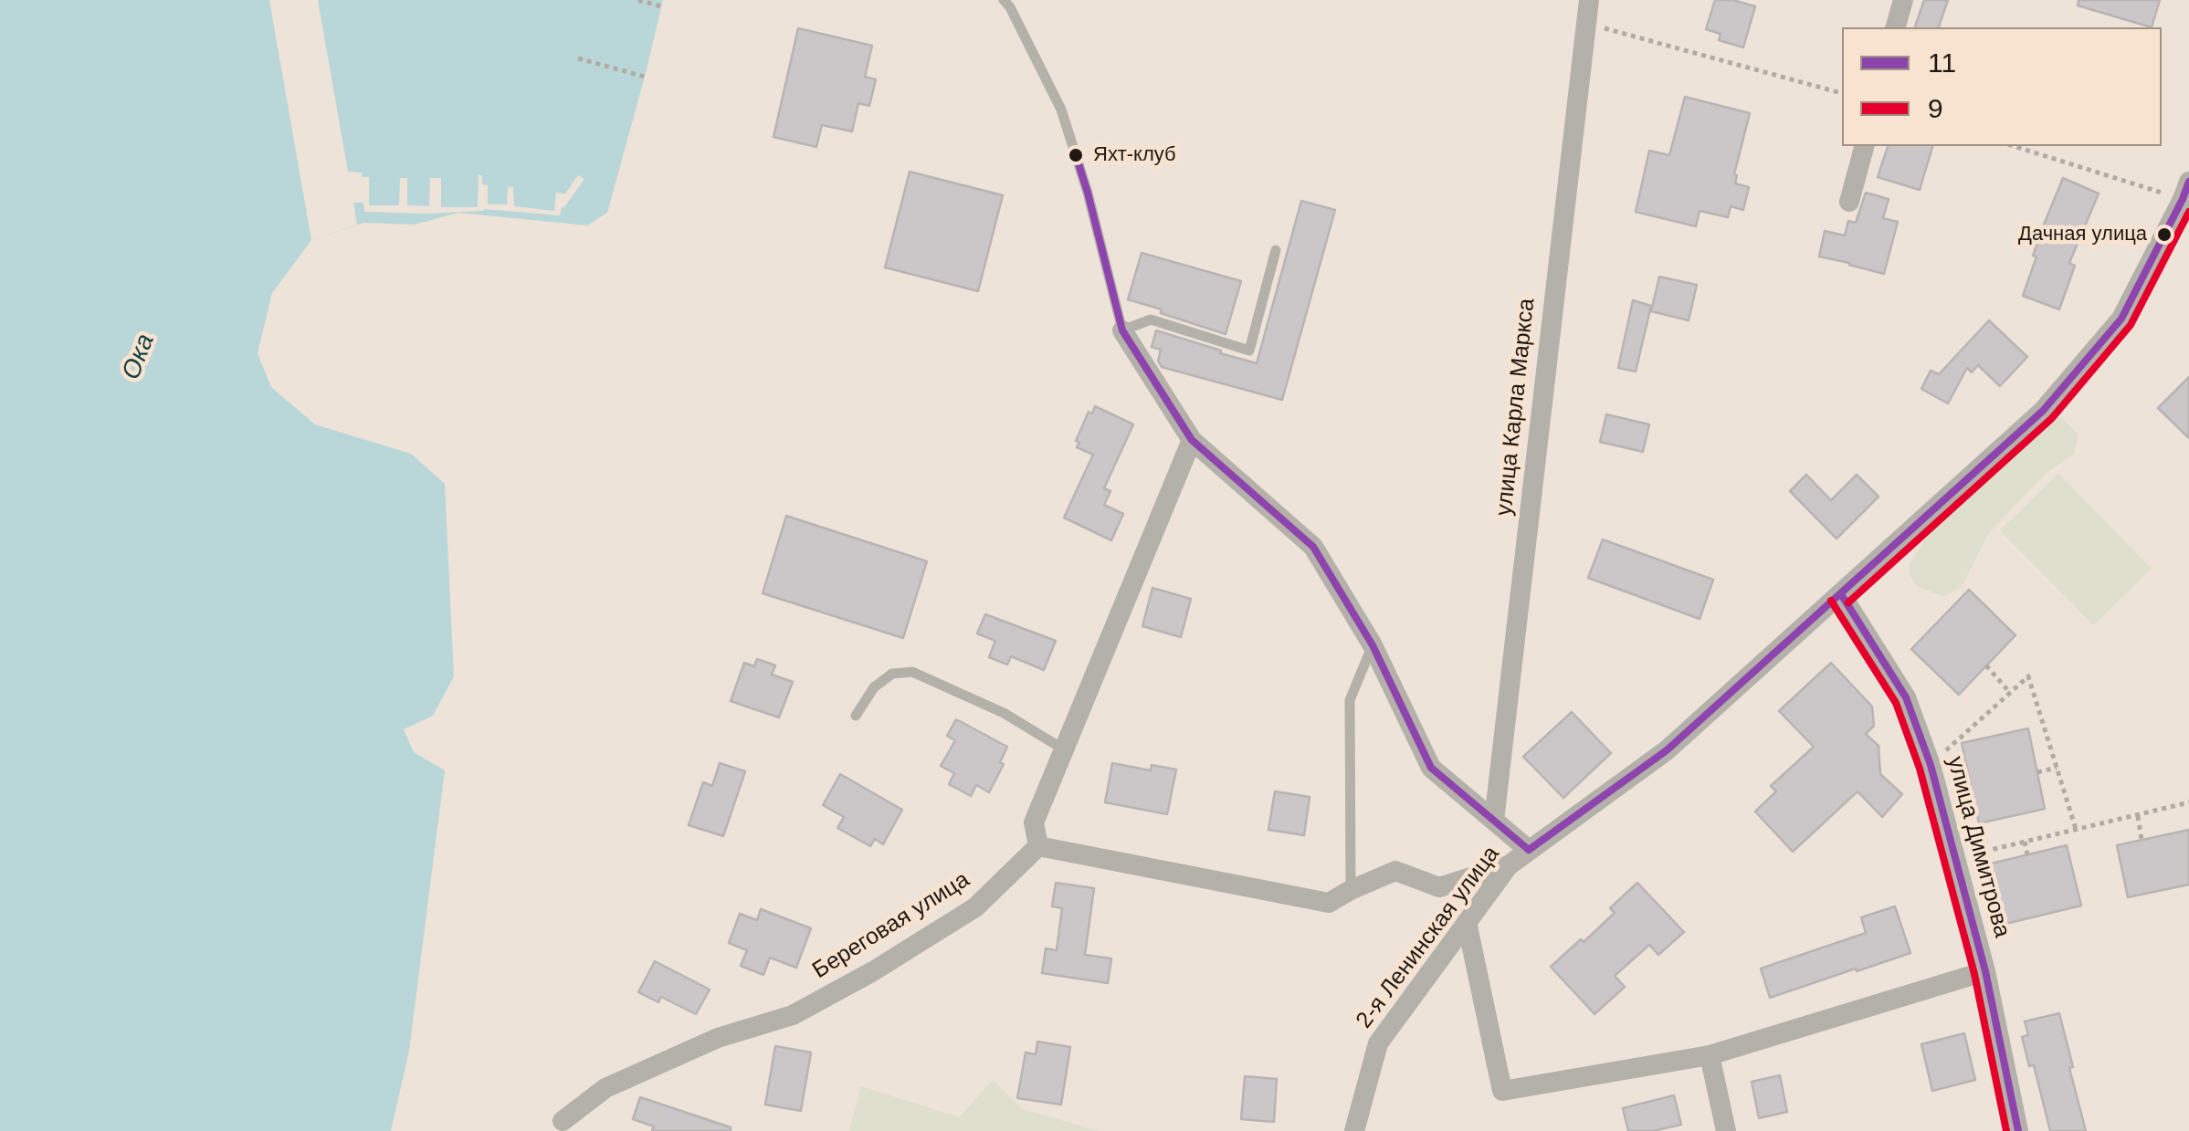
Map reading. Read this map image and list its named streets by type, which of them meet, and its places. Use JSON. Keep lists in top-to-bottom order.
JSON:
{
  "streets": {
    "street": [
      "улица Карла Маркса",
      "улица Димитрова",
      "Береговая улица",
      "2-я Ленинская улица"
    ]
  },
  "crossings": [
    ["улица Димитрова", "2-я Ленинская улица"]
  ],
  "water": ["Ока"],
  "places": ["Яхт-клуб", "Дачная улица"],
  "lines": ["transit line 11", "transit line 9"],
  "legend": ["11", "9"]
}
